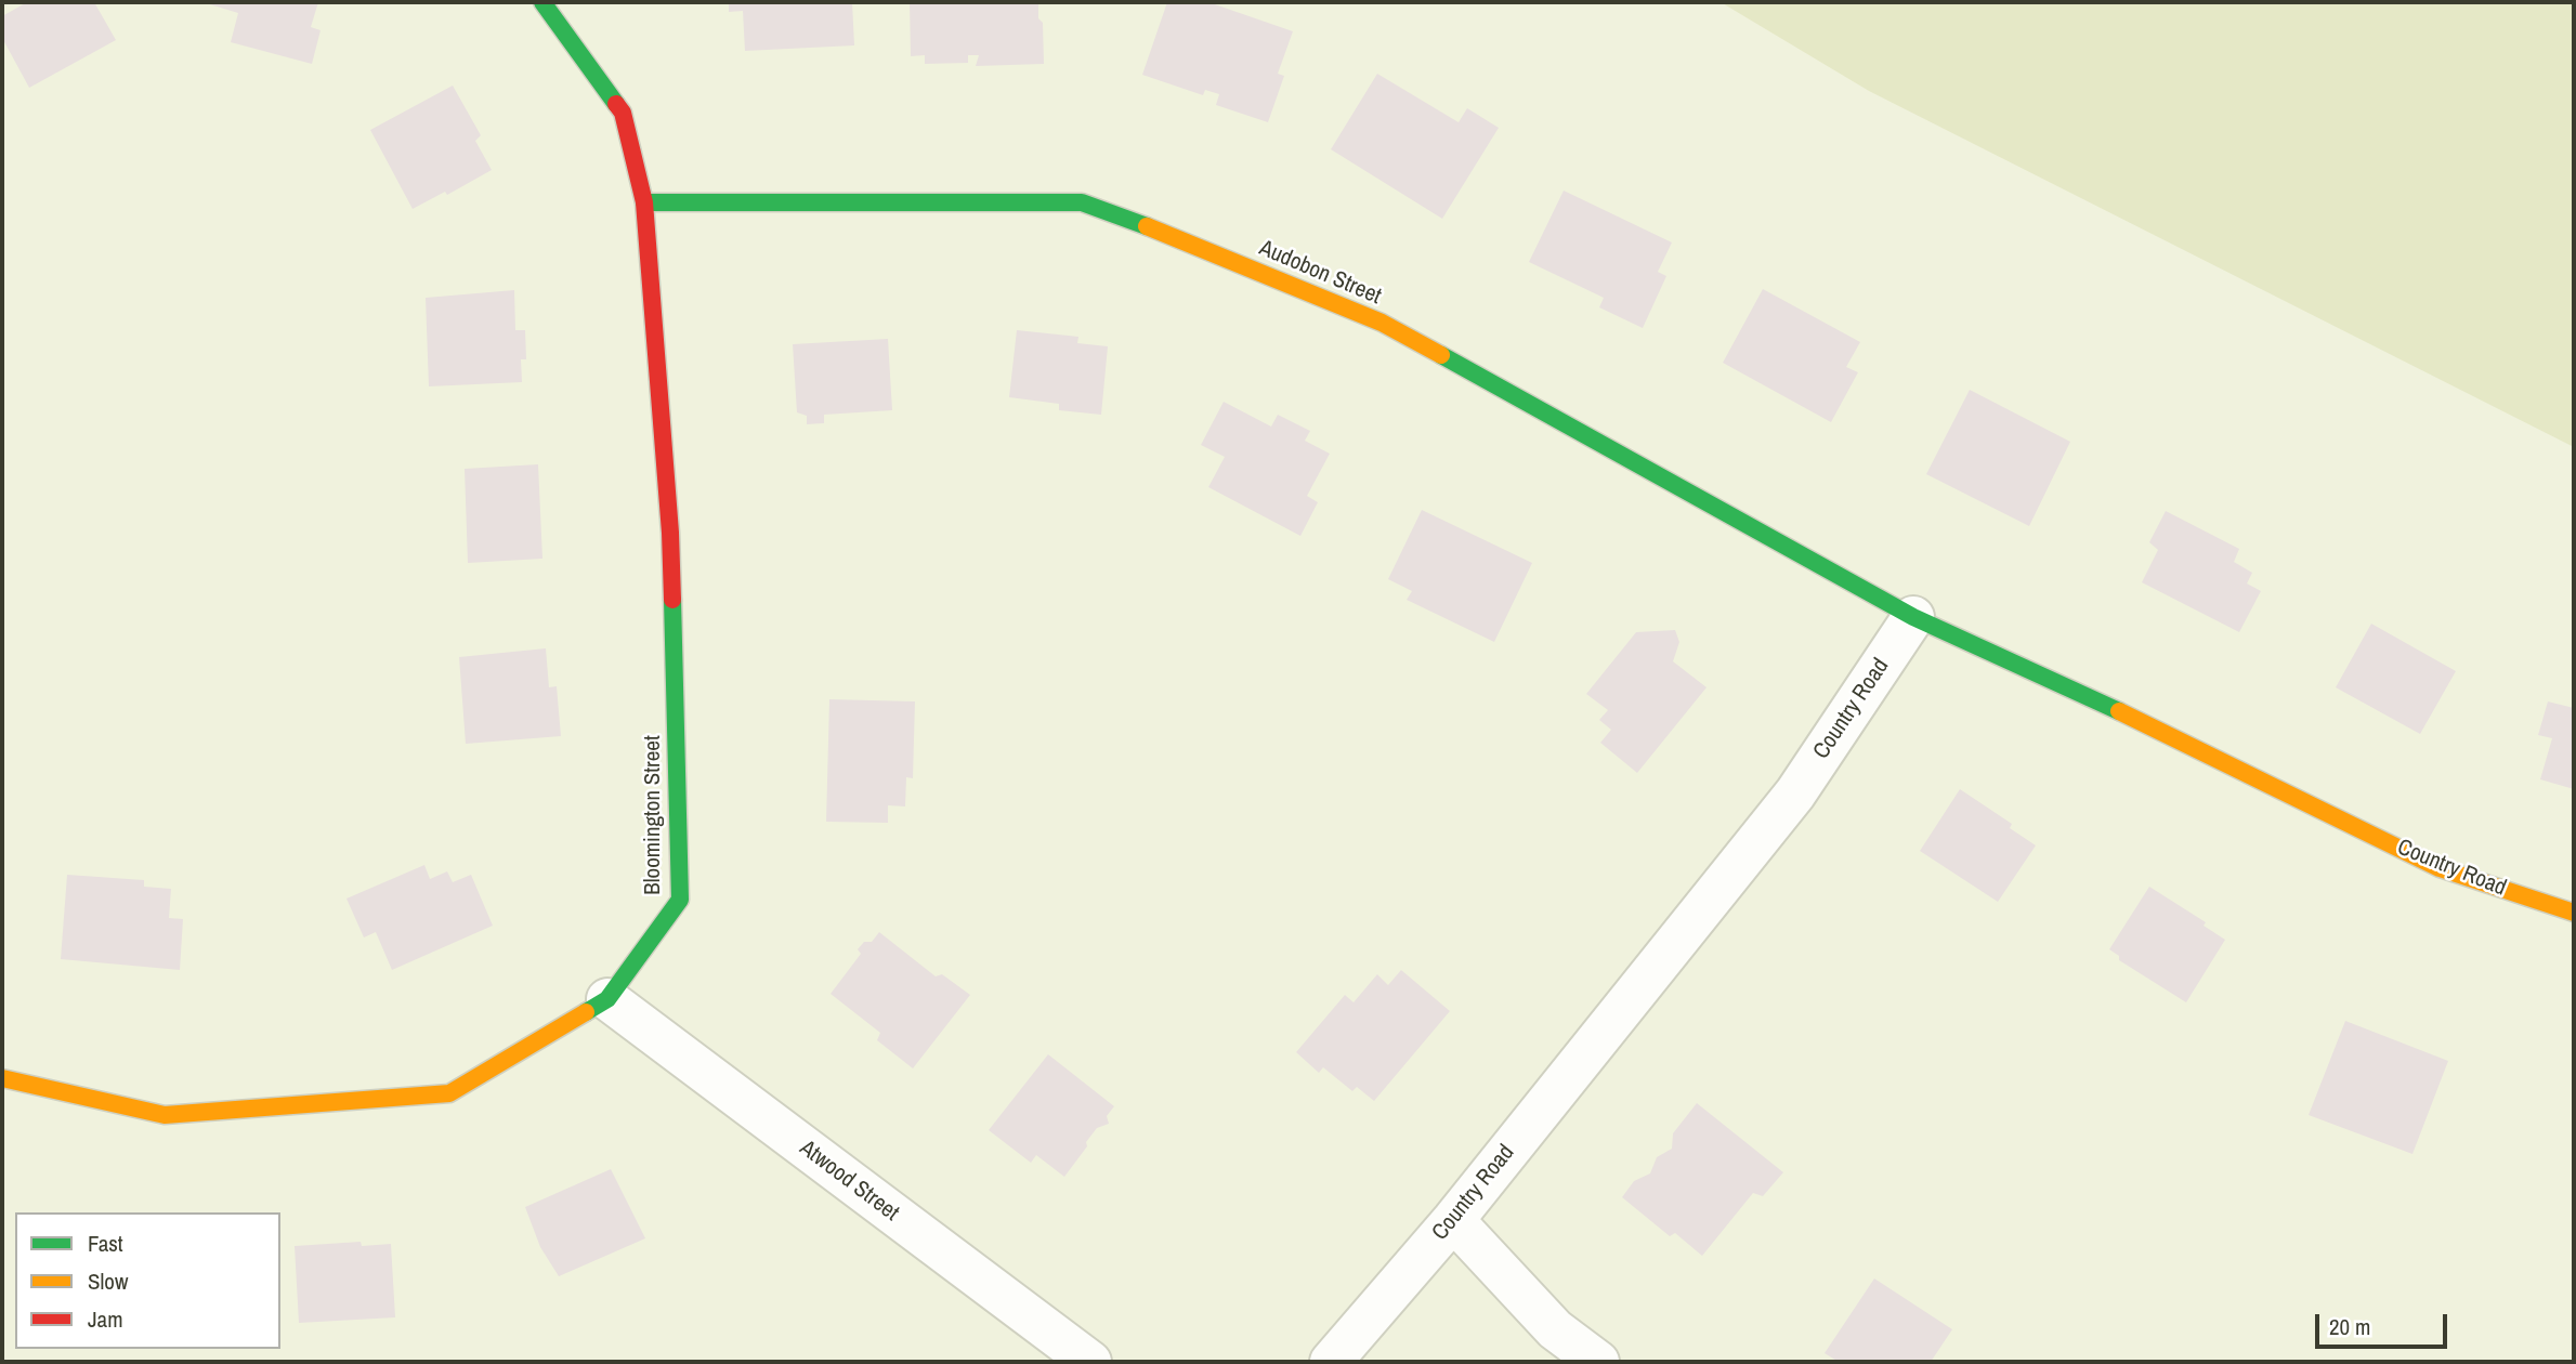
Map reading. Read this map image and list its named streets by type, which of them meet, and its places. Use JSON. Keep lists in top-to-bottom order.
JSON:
{
  "streets": {
    "street": [
      "Audobon Street",
      "Country Road",
      "Bloomington Street",
      "Atwood Street"
    ]
  },
  "crossings": [
    ["Audobon Street", "Country Road"],
    ["Audobon Street", "Bloomington Street"],
    ["Bloomington Street", "Atwood Street"]
  ],
  "legend": ["Fast", "Slow", "Jam"],
  "scale_bar": "20 m"
}
